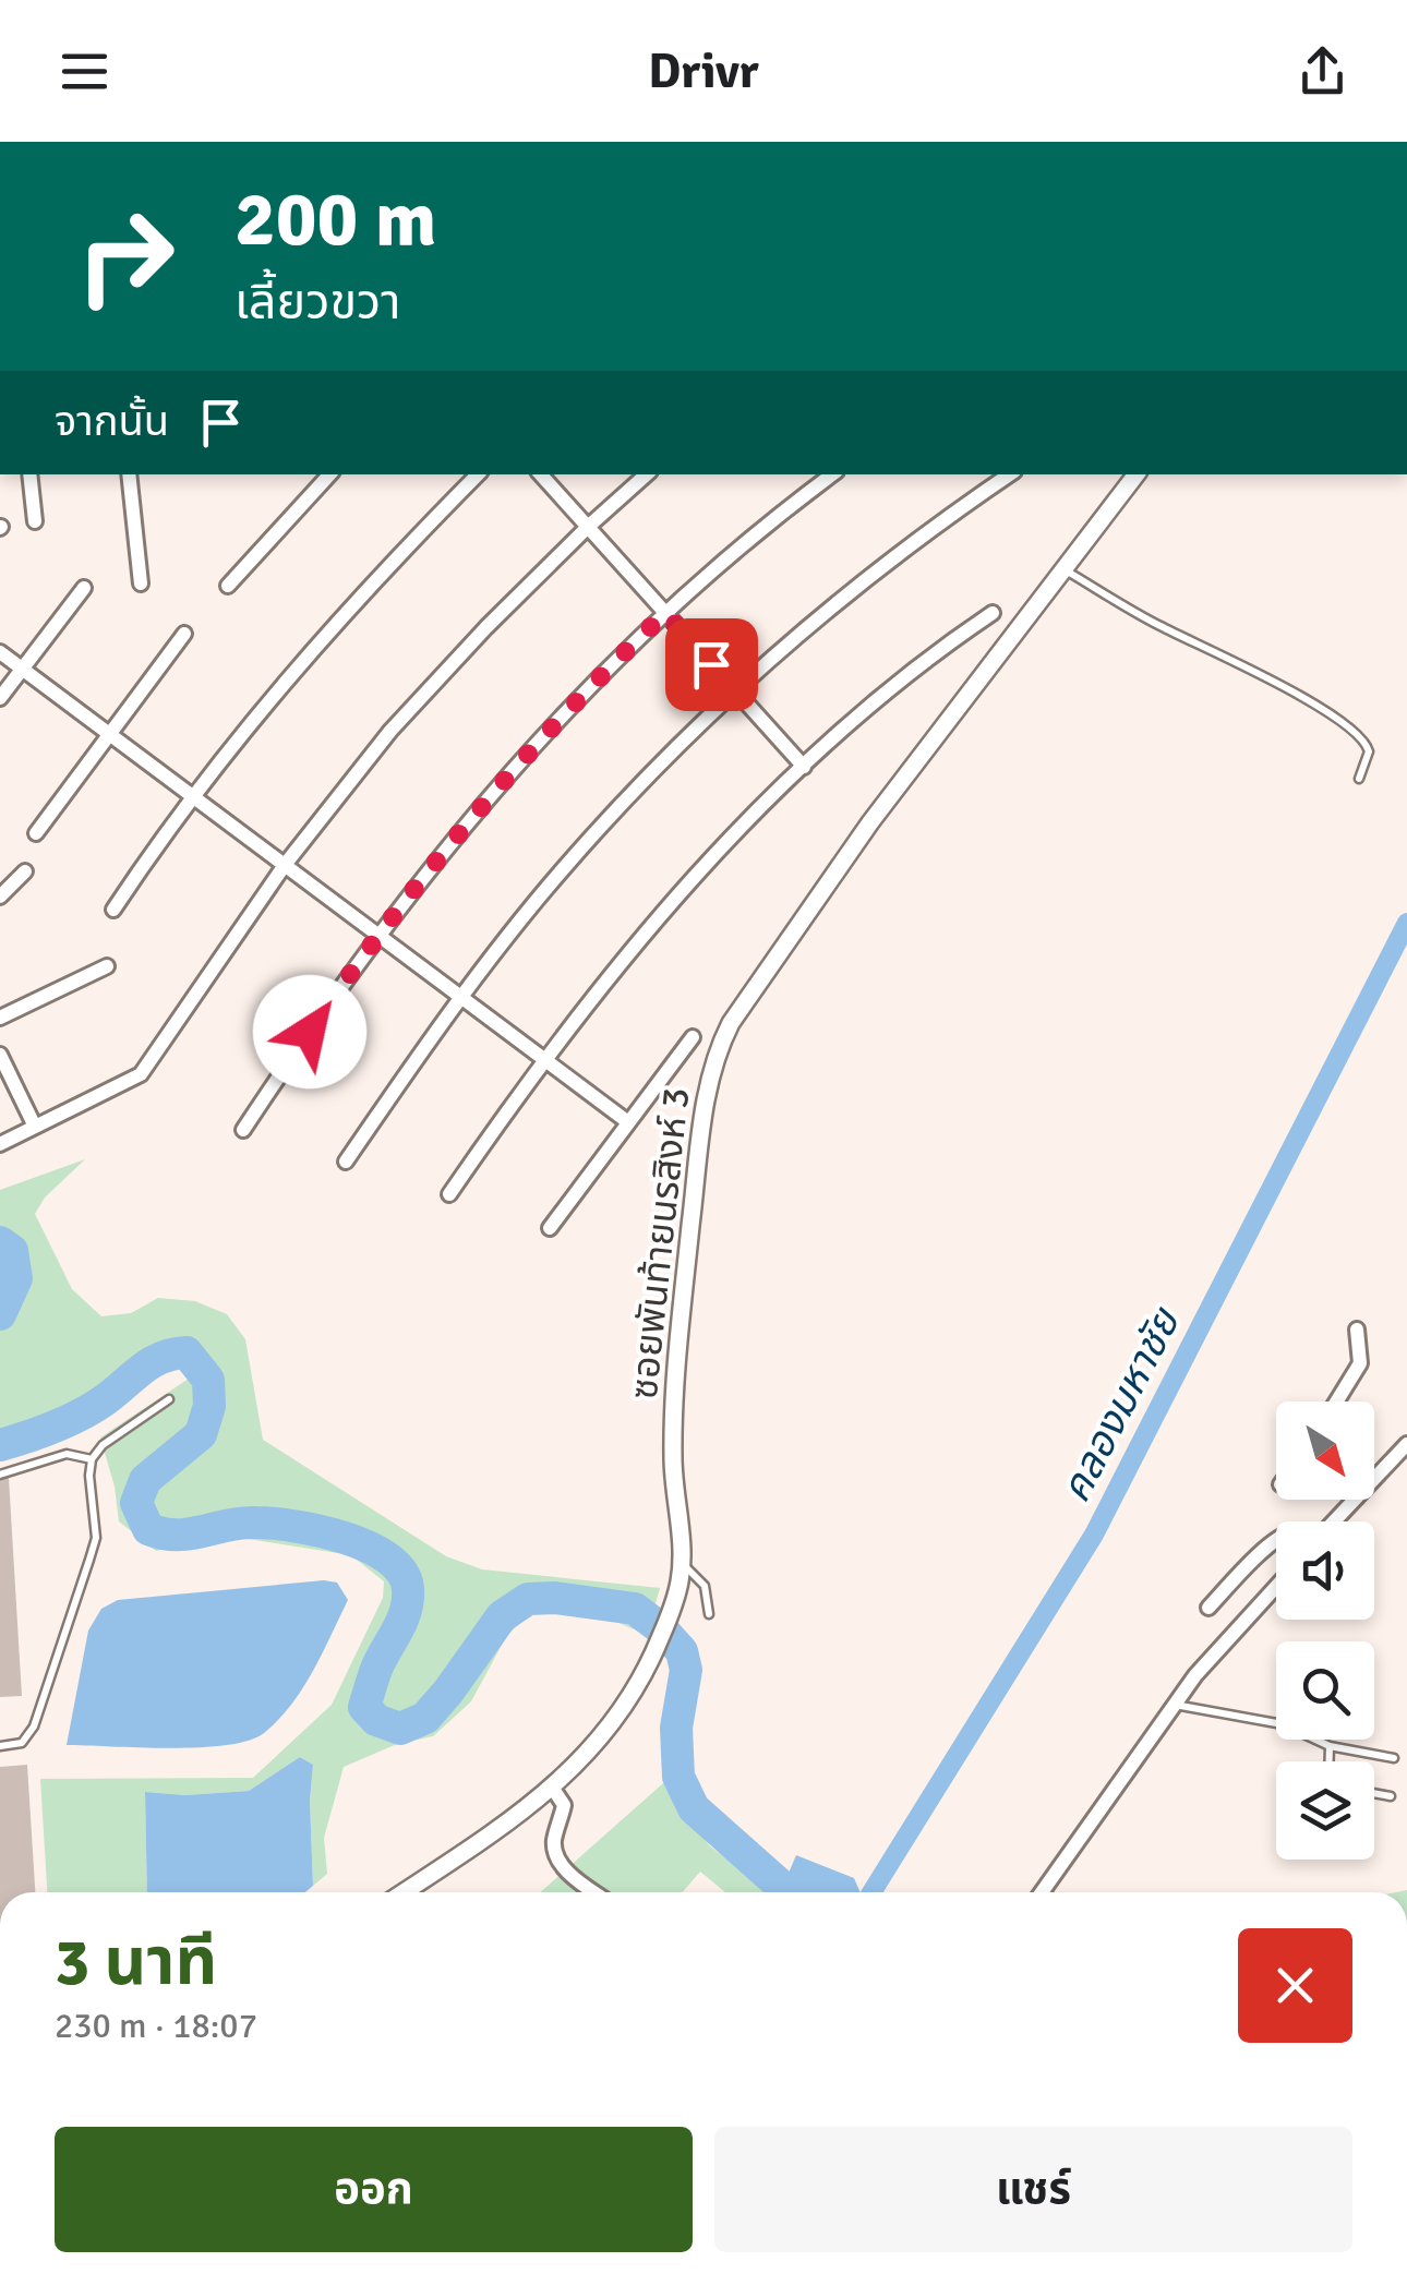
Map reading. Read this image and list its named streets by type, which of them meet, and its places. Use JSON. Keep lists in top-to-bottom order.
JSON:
{
  "streets": {
    "street": ["ซอยพันท้ายนรสิงห์ 3"]
  },
  "water": ["คลองมหาชัย"],
  "north": "bottom right",
  "page": {
    "header": "Drivr",
    "turn": ["200 m", "เลี้ยวขวา"],
    "then": "จากนั้น",
    "heading": ["3 นาที", "230 m · 18:07"],
    "buttons": ["ออก", "แชร์"]
  }
}
